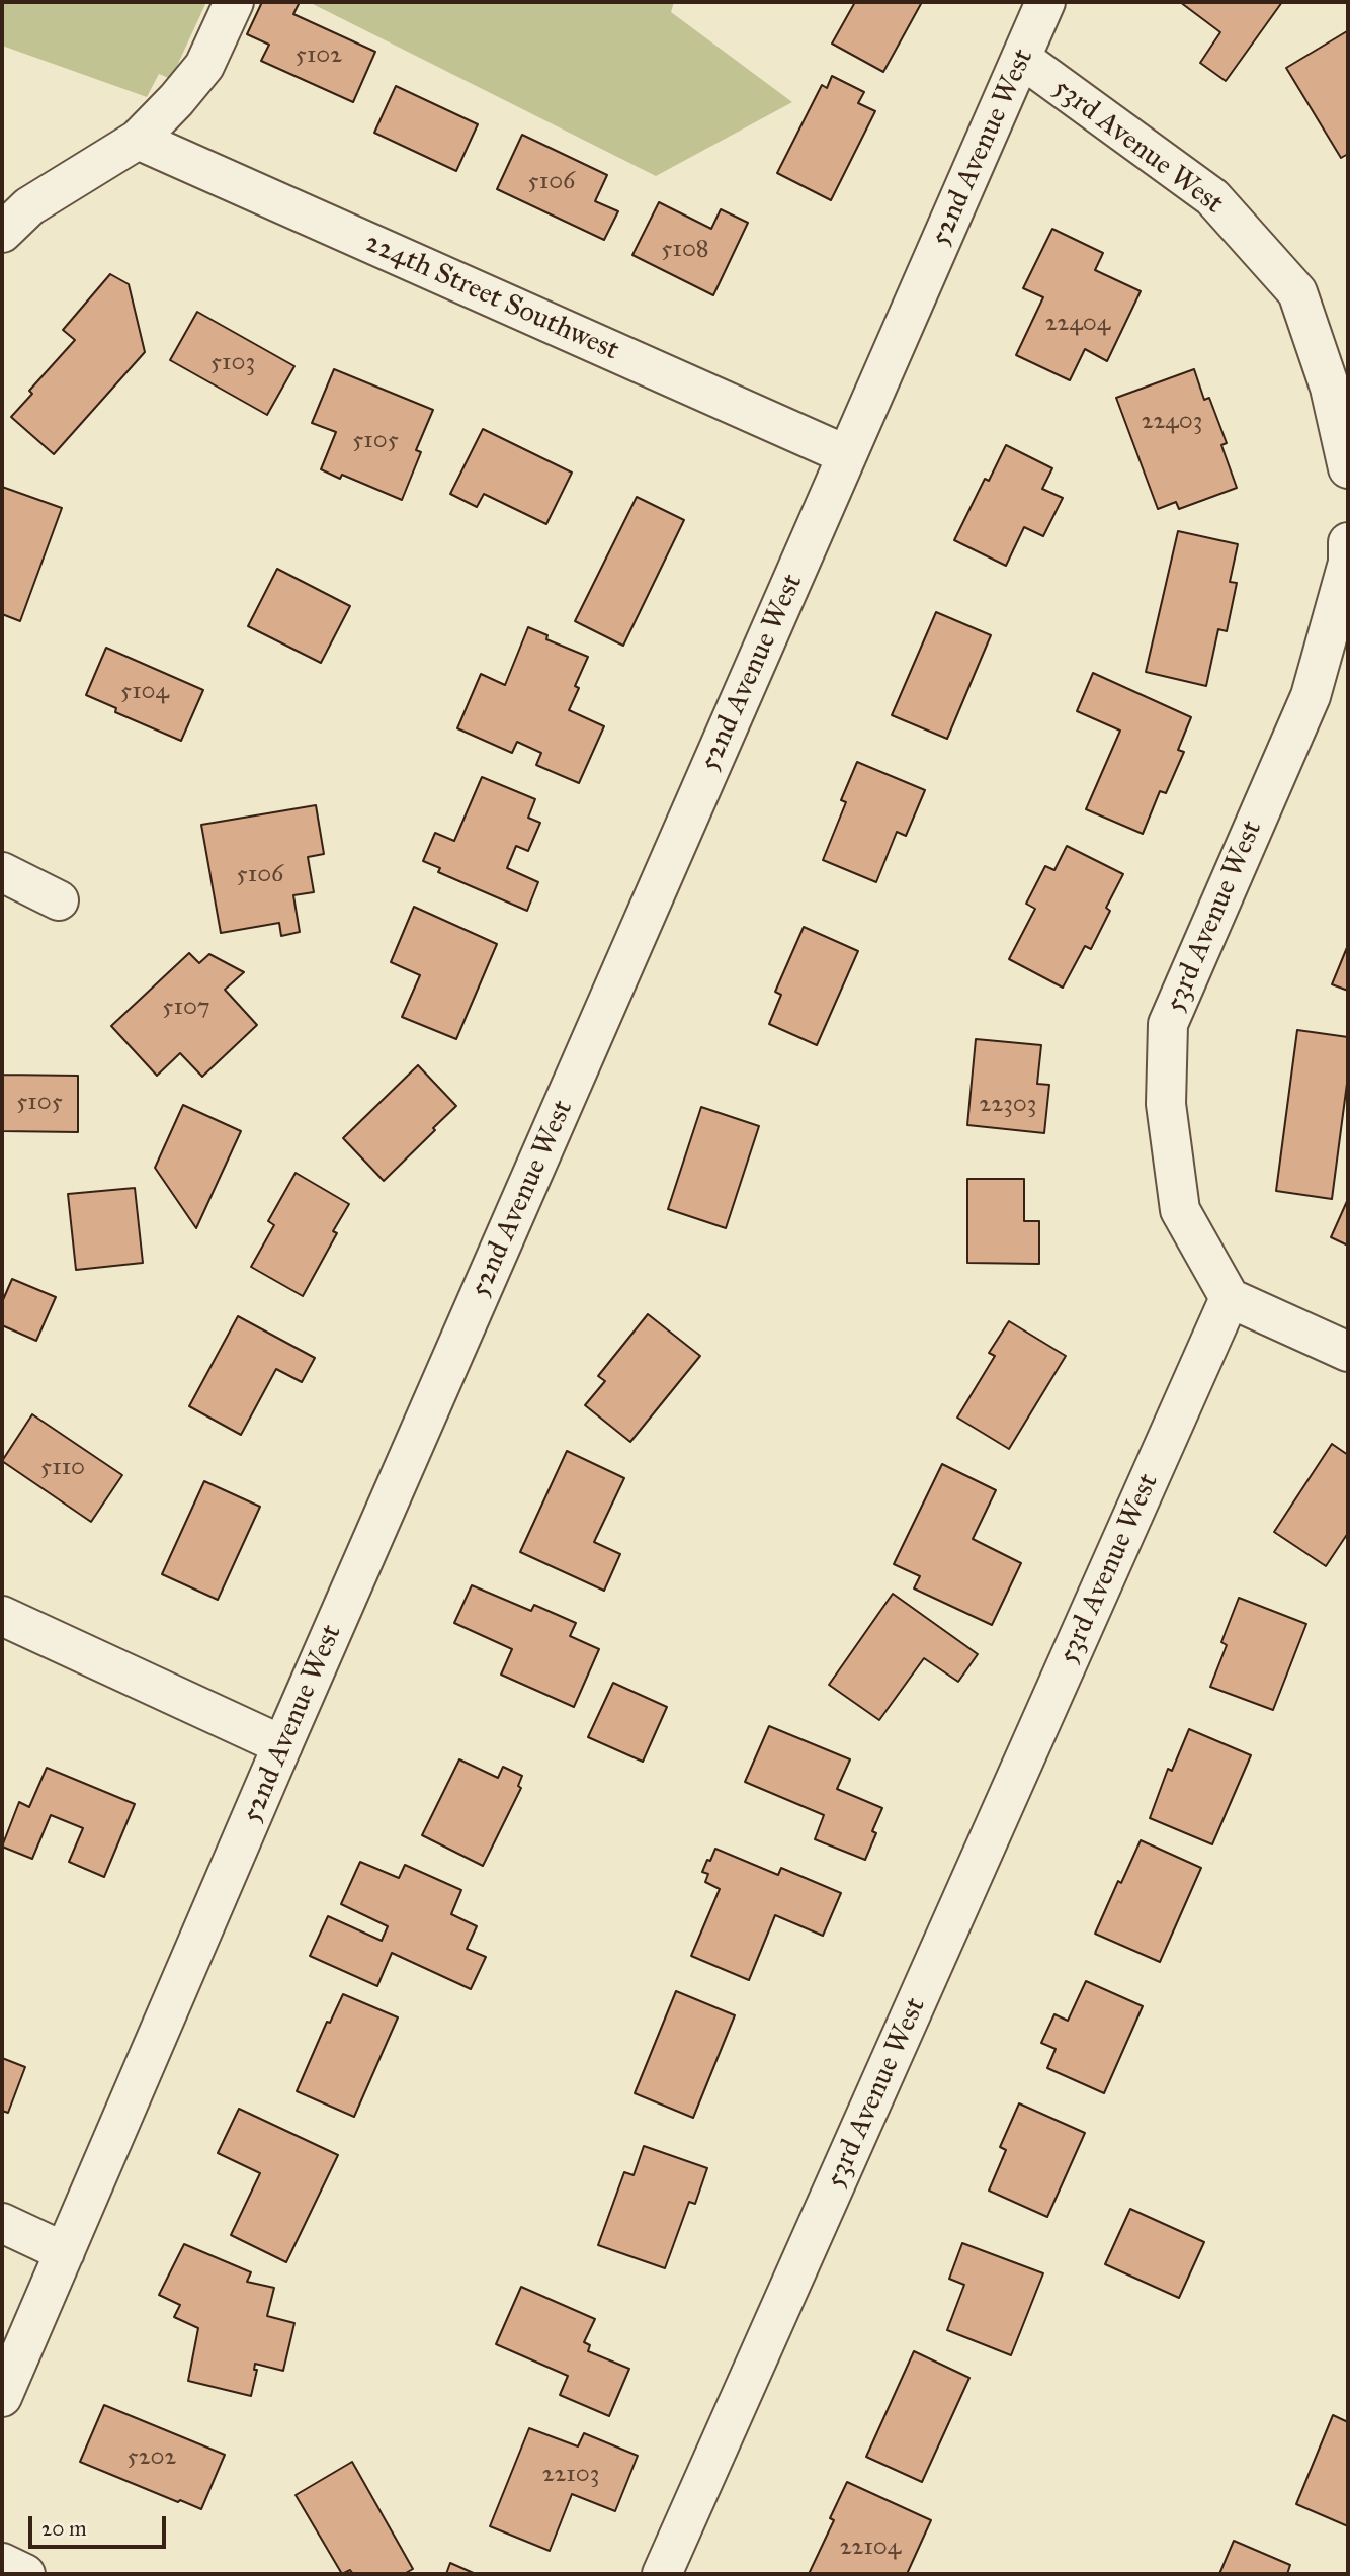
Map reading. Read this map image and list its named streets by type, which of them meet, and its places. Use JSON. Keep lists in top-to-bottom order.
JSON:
{
  "streets": {
    "street": ["53rd Avenue West", "52nd Avenue West", "224th Street Southwest"]
  },
  "crossings": [
    ["53rd Avenue West", "52nd Avenue West"],
    ["52nd Avenue West", "224th Street Southwest"]
  ],
  "house_numbers": [
    "5102",
    "5106",
    "5108",
    "22404",
    "5103",
    "22403",
    "5105",
    "5104",
    "5106",
    "5107",
    "5105",
    "22303",
    "5110",
    "5202",
    "22103",
    "22104"
  ],
  "scale_bar": "20 m"
}
